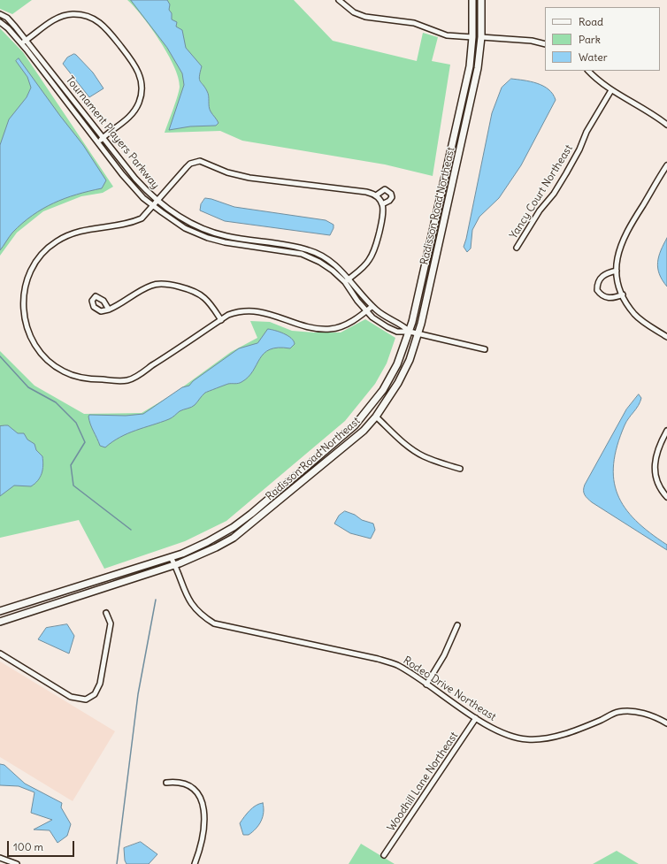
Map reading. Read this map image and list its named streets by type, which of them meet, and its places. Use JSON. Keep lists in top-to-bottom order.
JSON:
{
  "streets": {
    "main road": ["Radisson Road Northeast"],
    "street": [
      "Tournament Players Parkway",
      "Yancy Court Northeast",
      "Rodeo Drive Northeast",
      "Woodhill Lane Northeast"
    ]
  },
  "crossings": [
    ["Tournament Players Parkway", "Radisson Road Northeast"],
    ["Radisson Road Northeast", "Rodeo Drive Northeast"],
    ["Rodeo Drive Northeast", "Woodhill Lane Northeast"]
  ],
  "legend": ["Road", "Park", "Water"],
  "scale_bar": "100 m"
}
